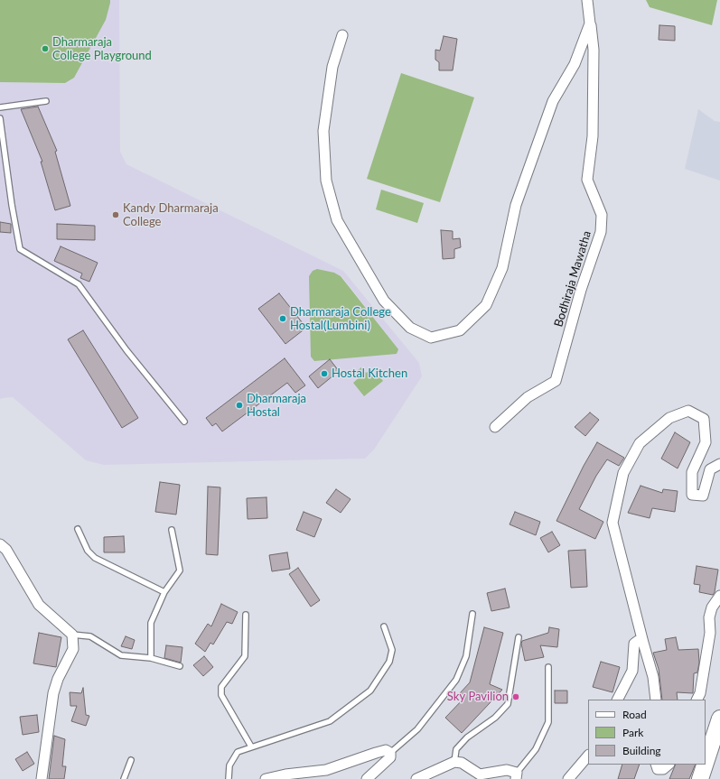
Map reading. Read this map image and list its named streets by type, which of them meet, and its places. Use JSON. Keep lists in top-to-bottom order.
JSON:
{
  "streets": {
    "street": ["Bodhiraja Mawatha"]
  },
  "places": [
    "Dharmaraja College Playground",
    "Kandy Dharmaraja College",
    "Dharmaraja College Hostal(Lumbini)",
    "Hostal Kitchen",
    "Dharmaraja Hostal",
    "Sky Pavilion"
  ],
  "legend": ["Road", "Park", "Building"]
}
